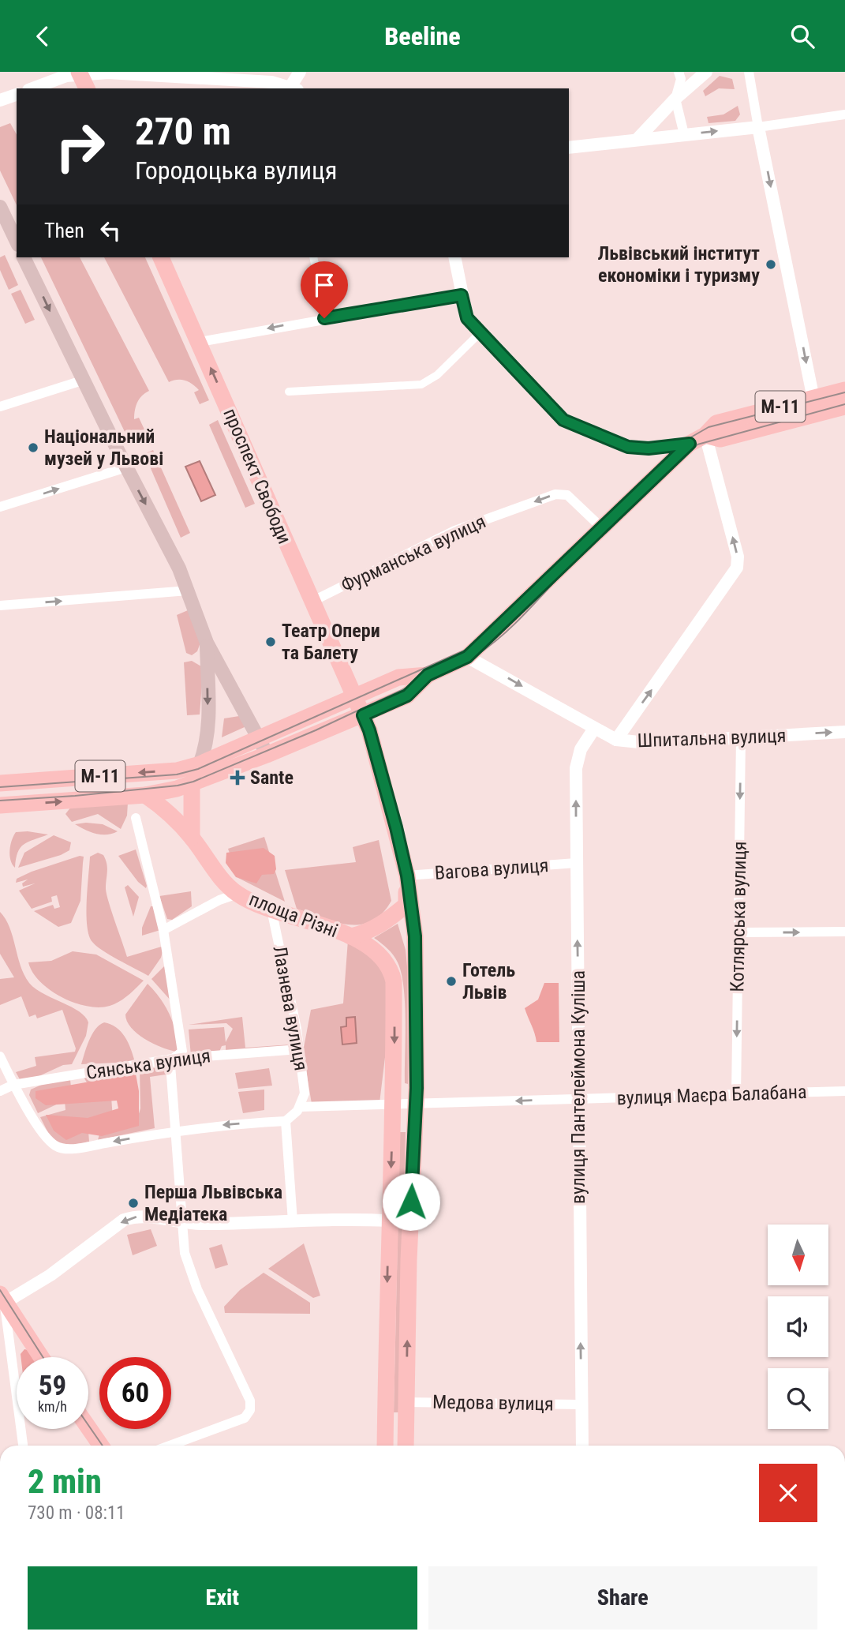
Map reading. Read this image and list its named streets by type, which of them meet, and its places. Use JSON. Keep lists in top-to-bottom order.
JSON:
{
  "streets": {
    "main road": ["М-11", "проспект Свободи", "площа Різні"],
    "street": [
      "Фурманська вулиця",
      "Шпитальна вулиця",
      "Вагова вулиця",
      "Котлярська вулиця",
      "Лазнева вулиця",
      "Сянська вулиця",
      "вулиця Пантелеймона Куліша",
      "вулиця Маєра Балабана",
      "Медова вулиця"
    ]
  },
  "crossings": [
    ["М-11", "проспект Свободи"],
    ["М-11", "Фурманська вулиця"],
    ["М-11", "Шпитальна вулиця"],
    ["проспект Свободи", "Фурманська вулиця"],
    ["проспект Свободи", "Вагова вулиця"],
    ["проспект Свободи", "площа Різні"],
    ["Шпитальна вулиця", "Котлярська вулиця"],
    ["Шпитальна вулиця", "вулиця Пантелеймона Куліша"],
    ["Вагова вулиця", "площа Різні"],
    ["Вагова вулиця", "вулиця Пантелеймона Куліша"],
    ["площа Різні", "Лазнева вулиця"],
    ["площа Різні", "вулиця Маєра Балабана"],
    ["Котлярська вулиця", "вулиця Маєра Балабана"],
    ["Лазнева вулиця", "Сянська вулиця"],
    ["Лазнева вулиця", "вулиця Маєра Балабана"],
    ["вулиця Пантелеймона Куліша", "вулиця Маєра Балабана"],
    ["вулиця Пантелеймона Куліша", "Медова вулиця"]
  ],
  "one_way": [
    "Фурманська вулиця",
    "Шпитальна вулиця",
    "Котлярська вулиця",
    "вулиця Пантелеймона Куліша"
  ],
  "places": {
    "other": [
      "Львівський інститут економіки і туризму",
      "Національний музей у Львові",
      "Театр Опери та Балету",
      "Готель Львів",
      "Перша Львівська Медіатека"
    ],
    "health": ["Sante"]
  },
  "north": "bottom",
  "page": {
    "header": "Beeline",
    "turn": ["270 m", "Городоцька вулиця"],
    "then": "Then",
    "speed": "59 km/h",
    "limit": "60",
    "heading": ["2 min", "730 m · 08:11"],
    "buttons": ["Exit", "Share"]
  }
}
